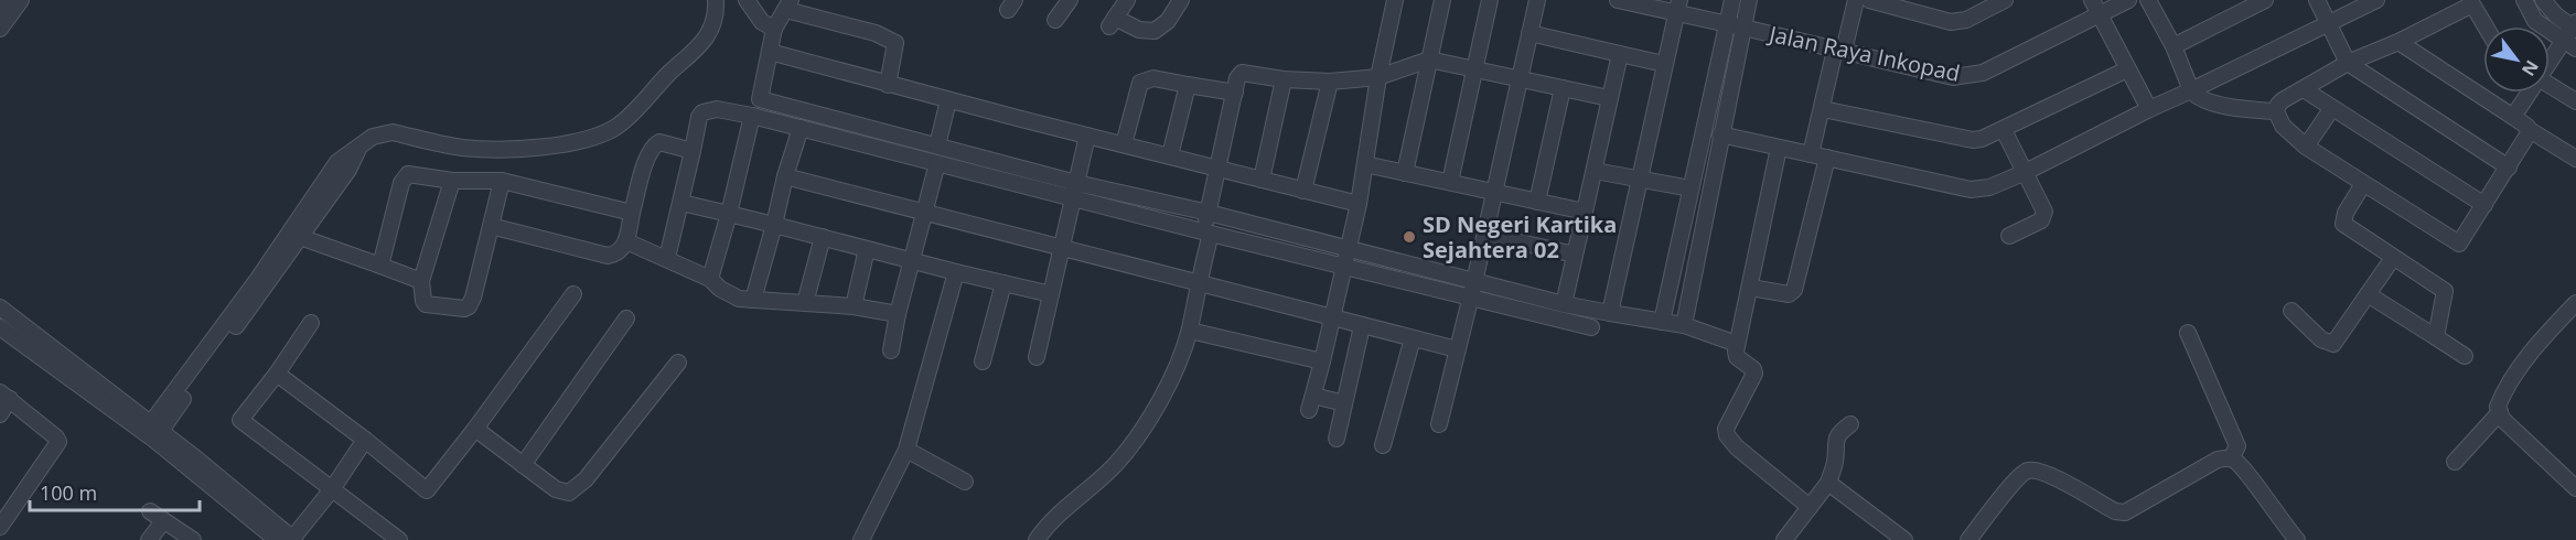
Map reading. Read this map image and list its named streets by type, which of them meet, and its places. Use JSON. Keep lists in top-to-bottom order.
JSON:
{
  "streets": {
    "street": ["Jalan Raya Inkopad"]
  },
  "places": ["SD Negeri Kartika Sejahtera 02"],
  "scale_bar": "100 m",
  "north": "bottom right"
}
